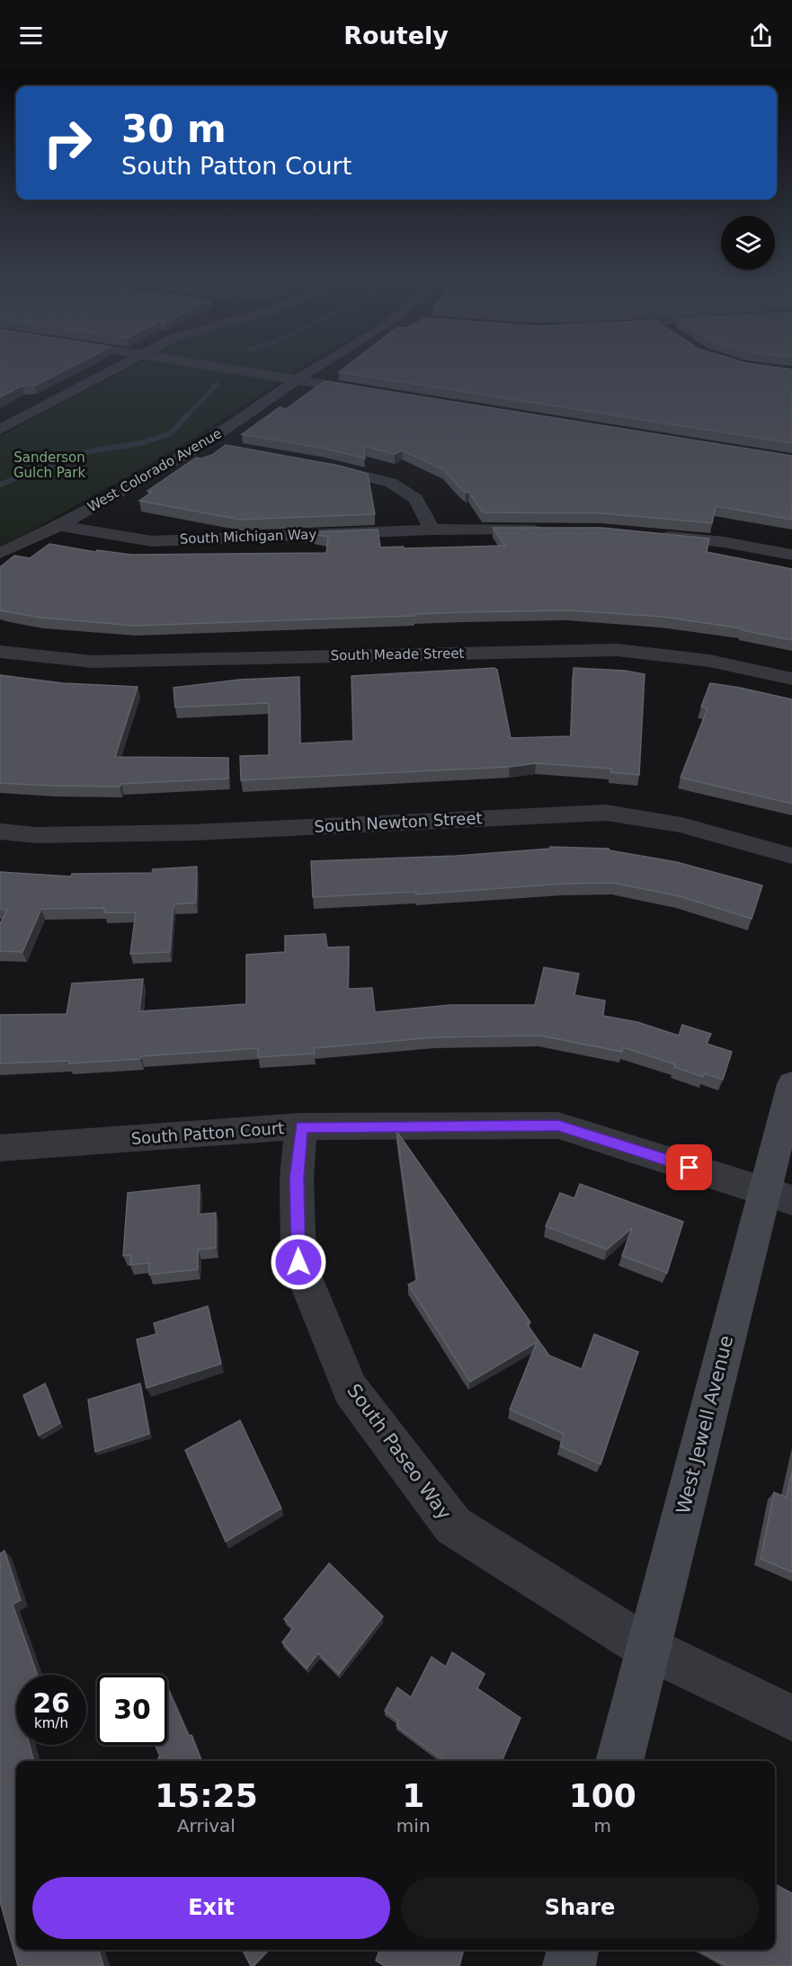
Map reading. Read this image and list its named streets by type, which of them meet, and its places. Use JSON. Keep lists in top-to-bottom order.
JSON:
{
  "streets": {
    "main road": ["West Jewell Avenue"],
    "street": [
      "West Colorado Avenue",
      "South Michigan Way",
      "South Meade Street",
      "South Newton Street",
      "South Patton Court",
      "South Paseo Way"
    ]
  },
  "crossings": [
    ["West Colorado Avenue", "South Michigan Way"],
    ["South Patton Court", "West Jewell Avenue"],
    ["South Patton Court", "South Paseo Way"],
    ["West Jewell Avenue", "South Paseo Way"]
  ],
  "parks": ["Sanderson Gulch Park"],
  "page": {
    "header": "Routely",
    "turn": ["30 m", "South Patton Court"],
    "speed": "26 km/h",
    "limit": "30",
    "eta": [
      "15:25",
      "Arrival",
      "1",
      "min",
      "100",
      "m"
    ],
    "buttons": ["Exit", "Share"]
  }
}
